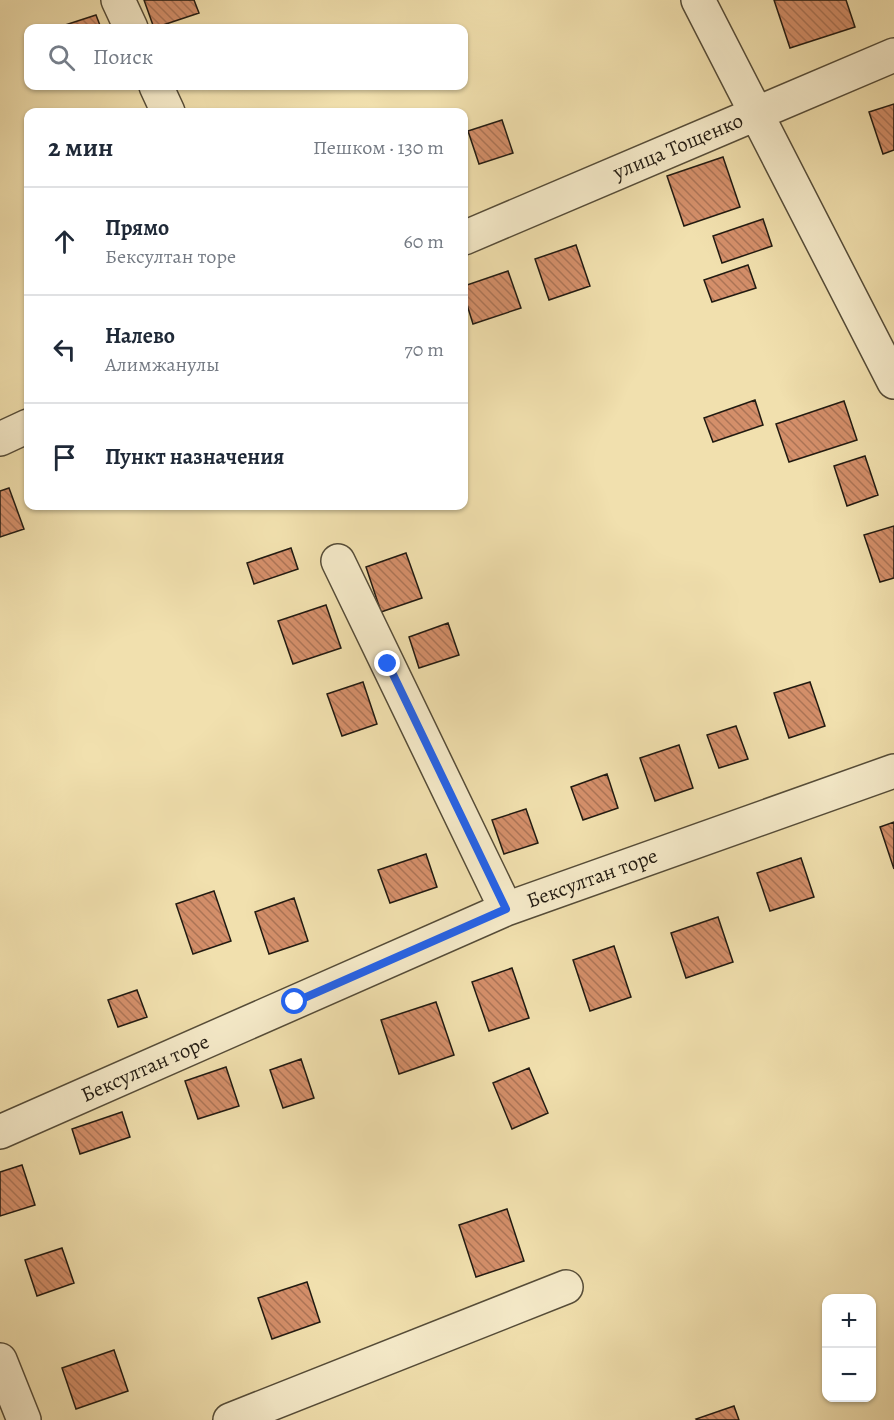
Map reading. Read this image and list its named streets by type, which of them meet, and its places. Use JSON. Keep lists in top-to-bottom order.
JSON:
{
  "streets": {
    "street": ["улица Тощенко", "Бексултан торе"]
  },
  "page": {
    "search": "Поиск",
    "heading": ["2 мин", "Пешком · 130 m"],
    "list": [
      ["Прямо", "Бексултан торе", "60 m"],
      ["Налево", "Алимжанулы", "70 m"],
      "Пункт назначения"
    ],
    "map_buttons": ["+", "−"]
  }
}
